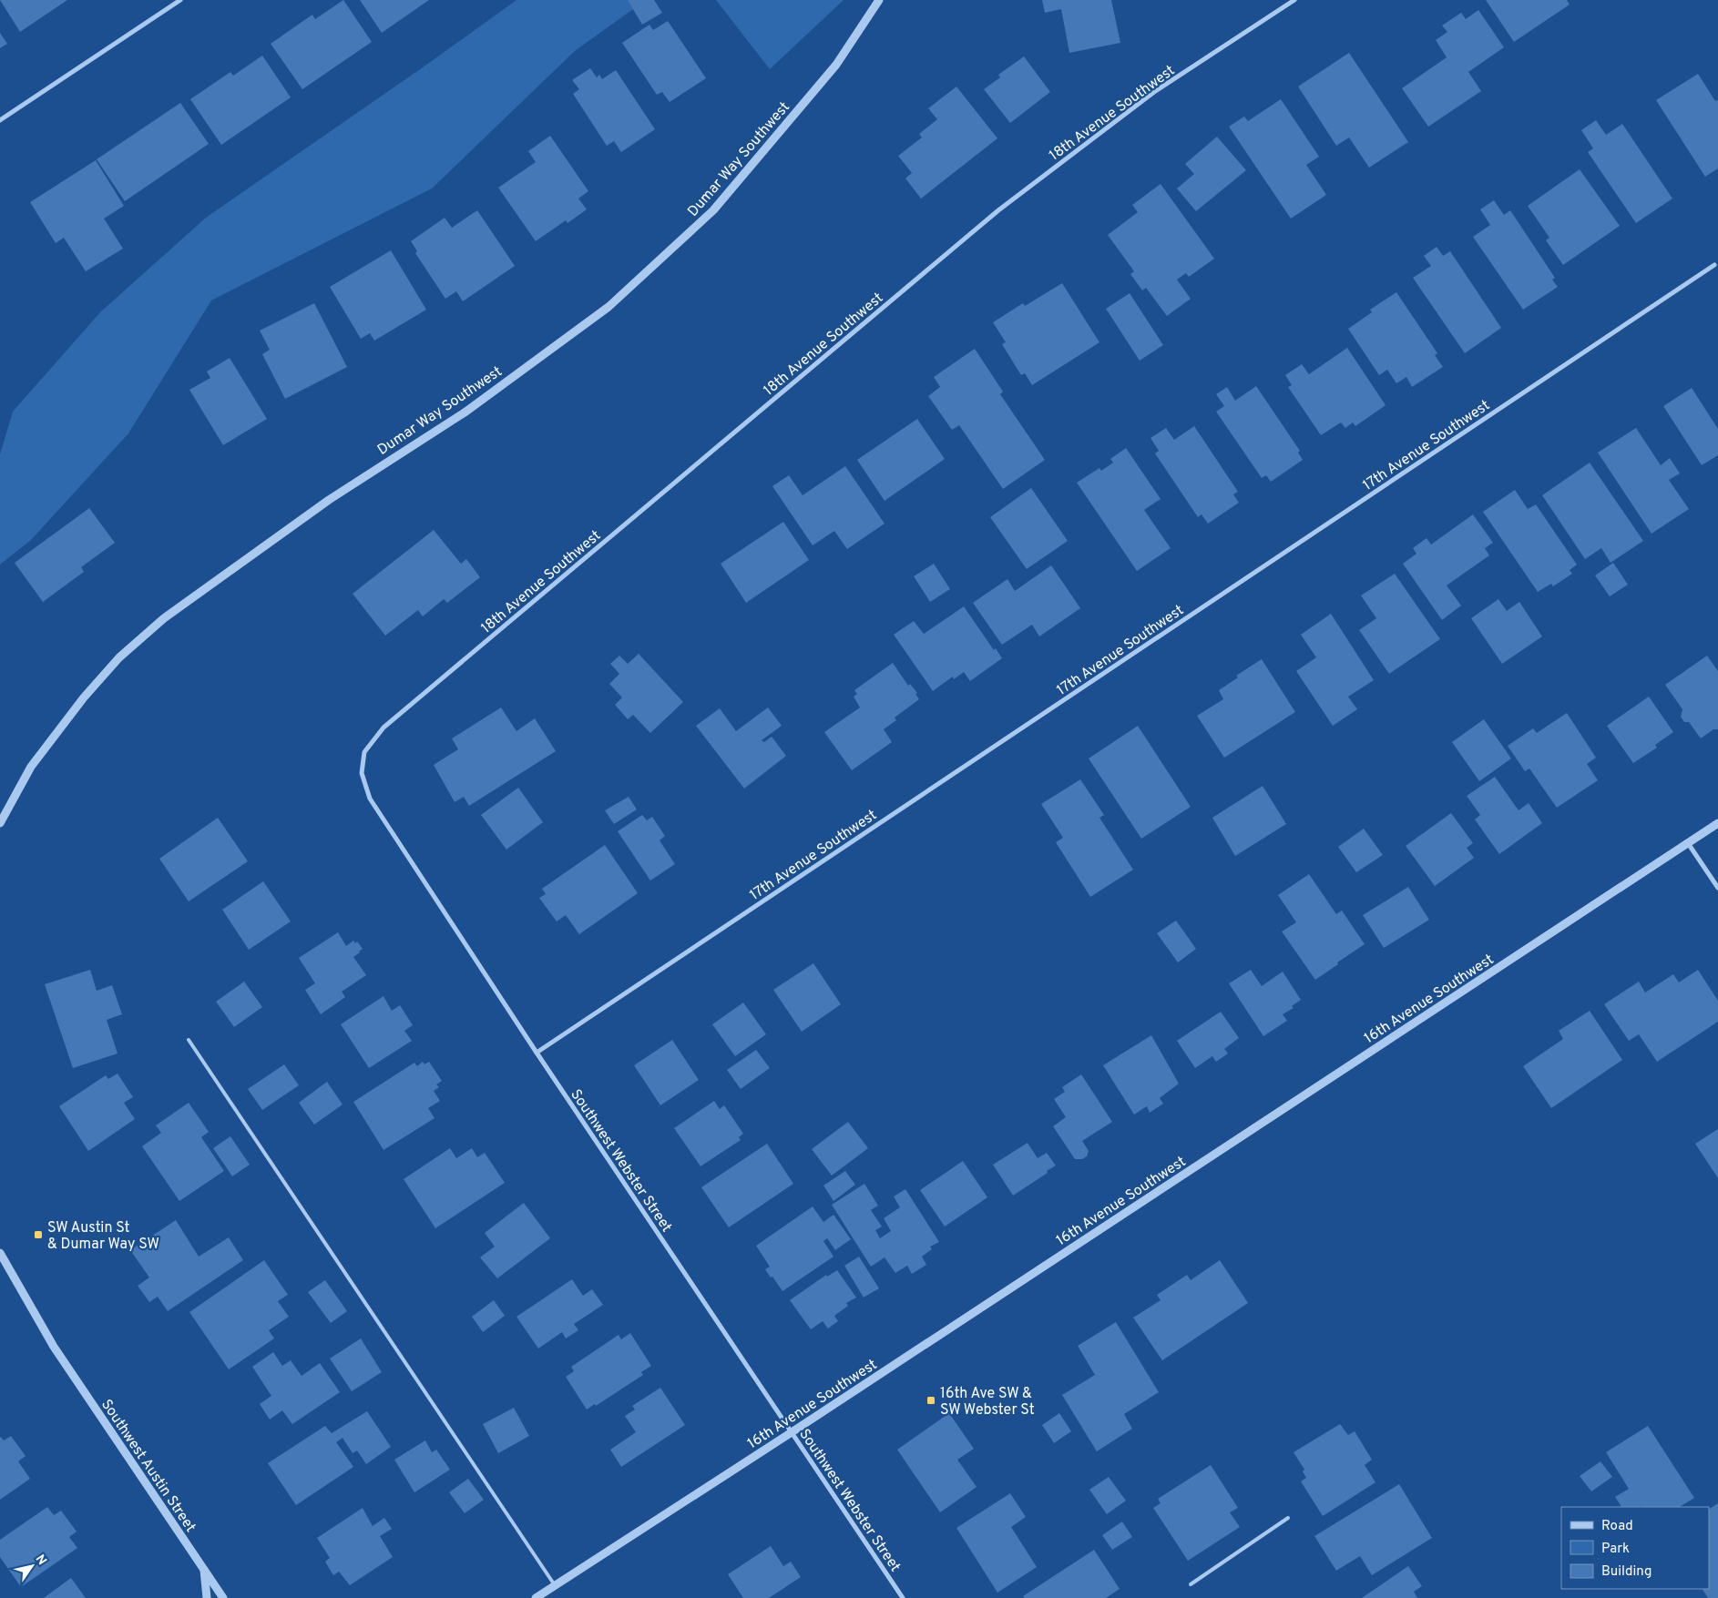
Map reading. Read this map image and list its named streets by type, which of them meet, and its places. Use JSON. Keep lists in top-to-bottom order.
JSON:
{
  "streets": {
    "street": [
      "18th Avenue Southwest",
      "Dumar Way Southwest",
      "17th Avenue Southwest",
      "16th Avenue Southwest",
      "Southwest Webster Street",
      "Southwest Austin Street"
    ]
  },
  "crossings": [
    ["18th Avenue Southwest", "Southwest Webster Street"],
    ["17th Avenue Southwest", "Southwest Webster Street"],
    ["16th Avenue Southwest", "Southwest Webster Street"]
  ],
  "places": {
    "transit": ["SW Austin St & Dumar Way SW", "16th Ave SW & SW Webster St"]
  },
  "legend": ["Road", "Park", "Building"],
  "north": "top right"
}
